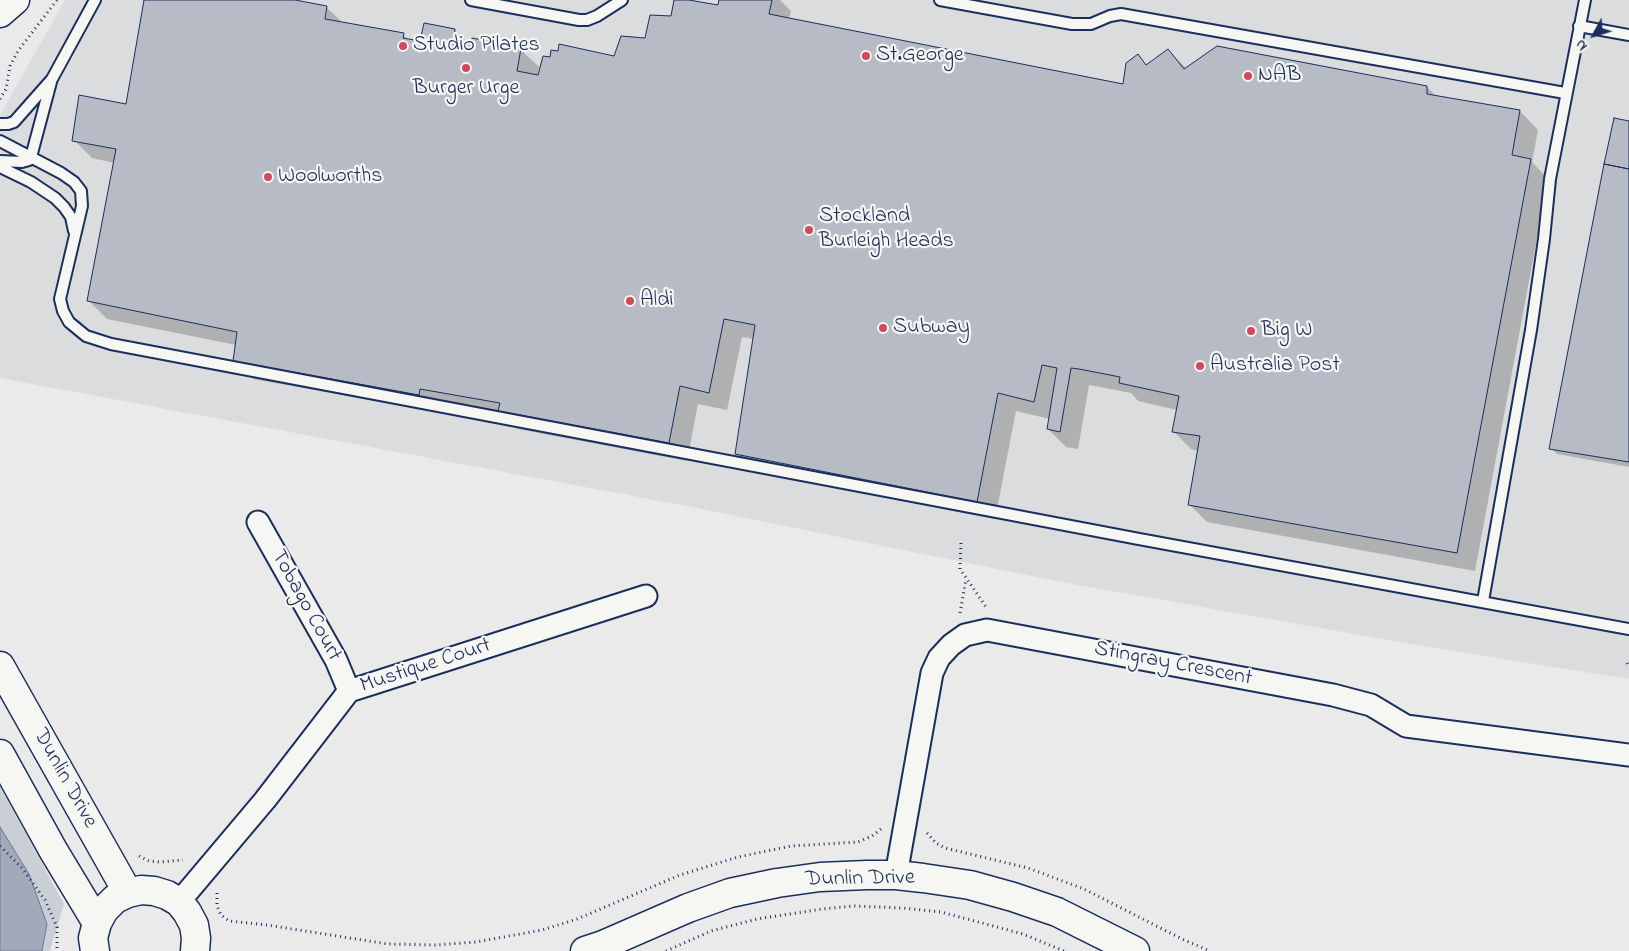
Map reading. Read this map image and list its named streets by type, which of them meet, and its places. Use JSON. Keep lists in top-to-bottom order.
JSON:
{
  "streets": {
    "street": [
      "Tobago Court",
      "Stingray Crescent",
      "Mustique Court",
      "Dunlin Drive"
    ]
  },
  "crossings": [
    ["Tobago Court", "Mustique Court"],
    ["Stingray Crescent", "Dunlin Drive"]
  ],
  "places": [
    "Studio Pilates",
    "St.George",
    "Burger Urge",
    "NAB",
    "Woolworths",
    "Stockland Burleigh Heads",
    "Aldi",
    "Subway",
    "Big W",
    "Australia Post"
  ],
  "north": "bottom left"
}
